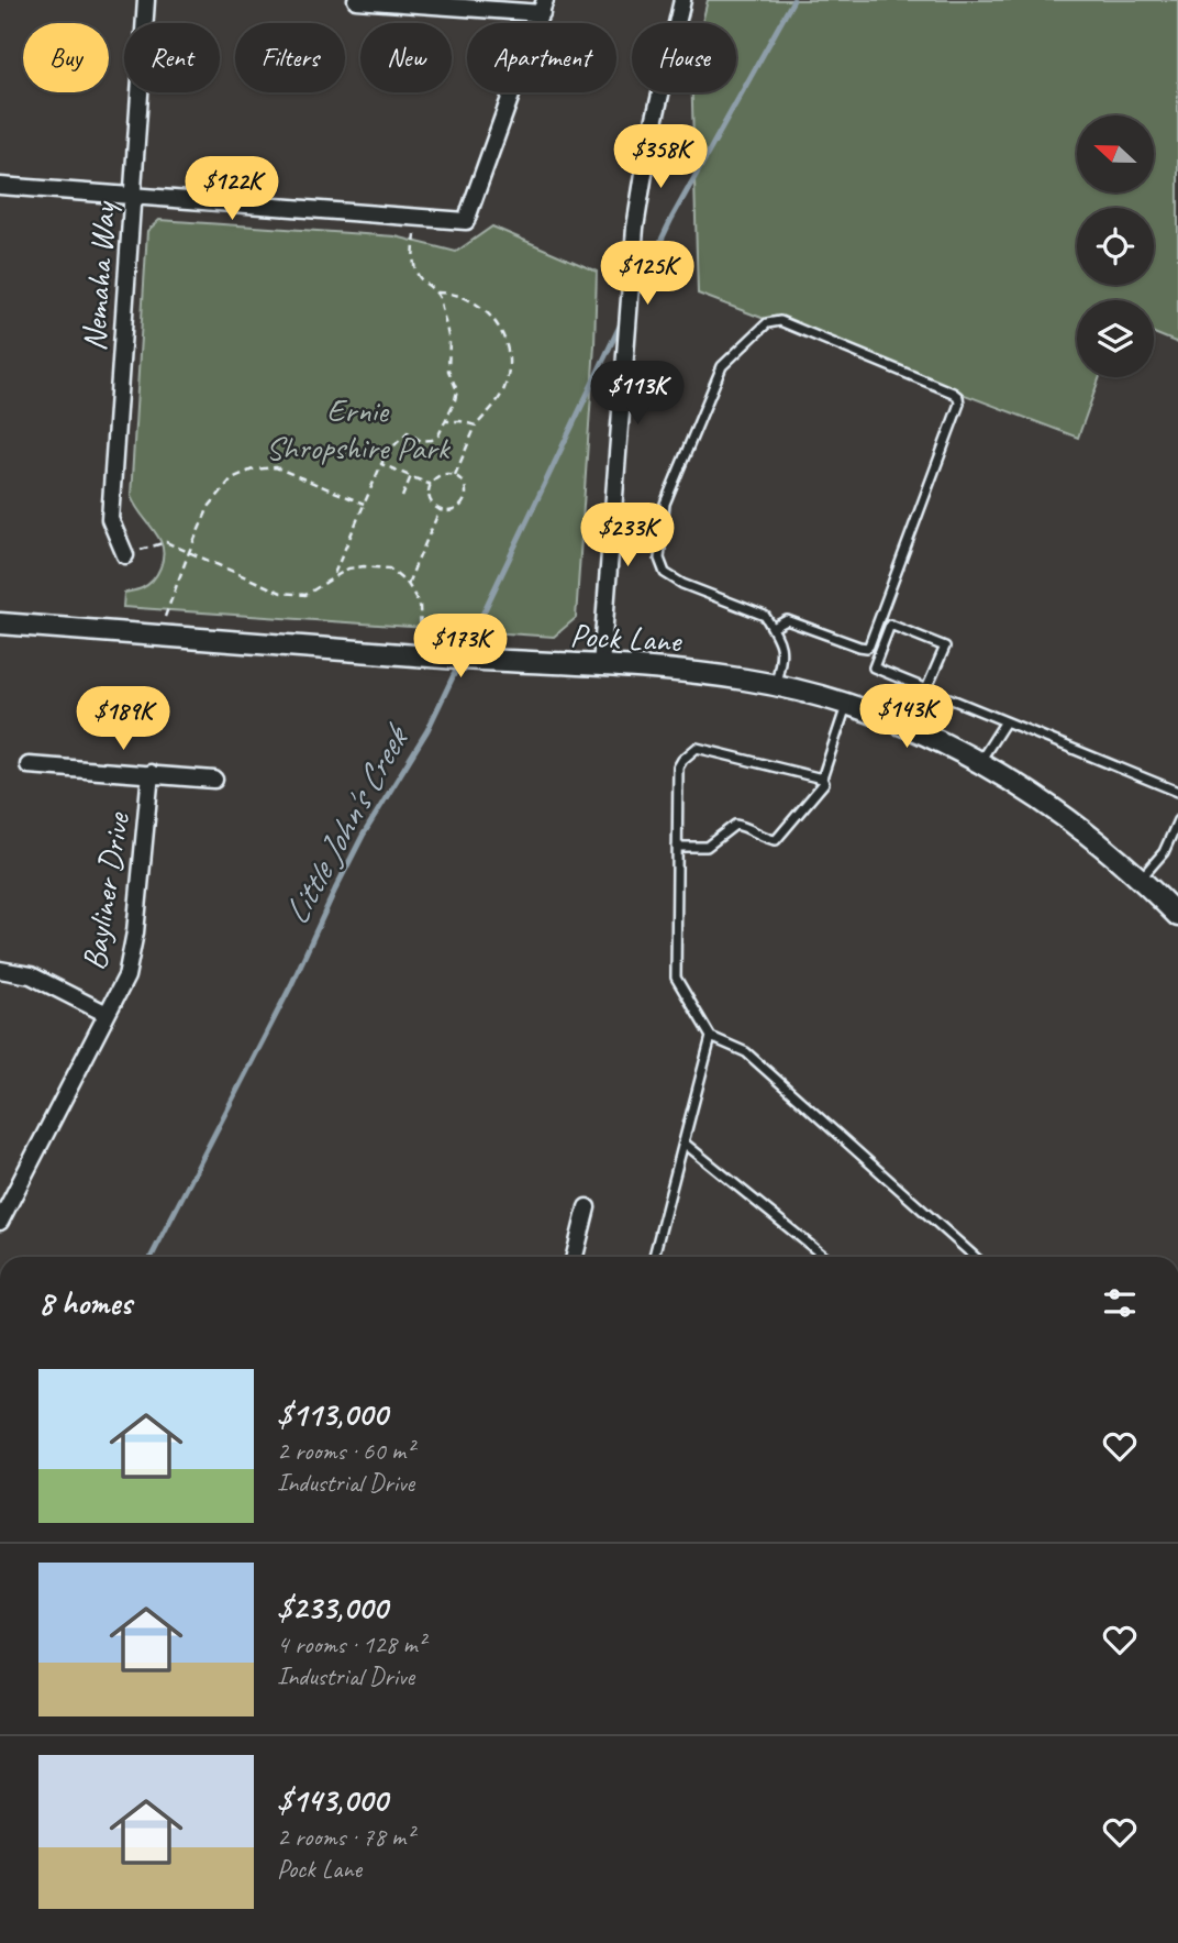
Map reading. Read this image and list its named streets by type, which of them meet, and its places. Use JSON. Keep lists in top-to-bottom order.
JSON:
{
  "streets": {
    "street": ["Nemaha Way", "Pock Lane", "Bayliner Drive"]
  },
  "water": ["Little John's Creek"],
  "parks": ["Ernie Shropshire Park"],
  "north": "left",
  "page": {
    "chip": [
      "Buy",
      "Rent",
      "Filters",
      "New",
      "Apartment",
      "House"
    ],
    "price": [
      "$358K",
      "$122K",
      "$125K",
      "$113K",
      "$233K",
      "$173K",
      "$143K",
      "$189K"
    ],
    "heading": "8 homes",
    "list": [
      {
        "name": "$113,000",
        "note": "2 rooms · 60 m² · Industrial Drive"
      },
      {
        "name": "$233,000",
        "note": "4 rooms · 128 m² · Industrial Drive"
      },
      {
        "name": "$143,000",
        "note": "2 rooms · 78 m² · Pock Lane"
      }
    ]
  }
}
